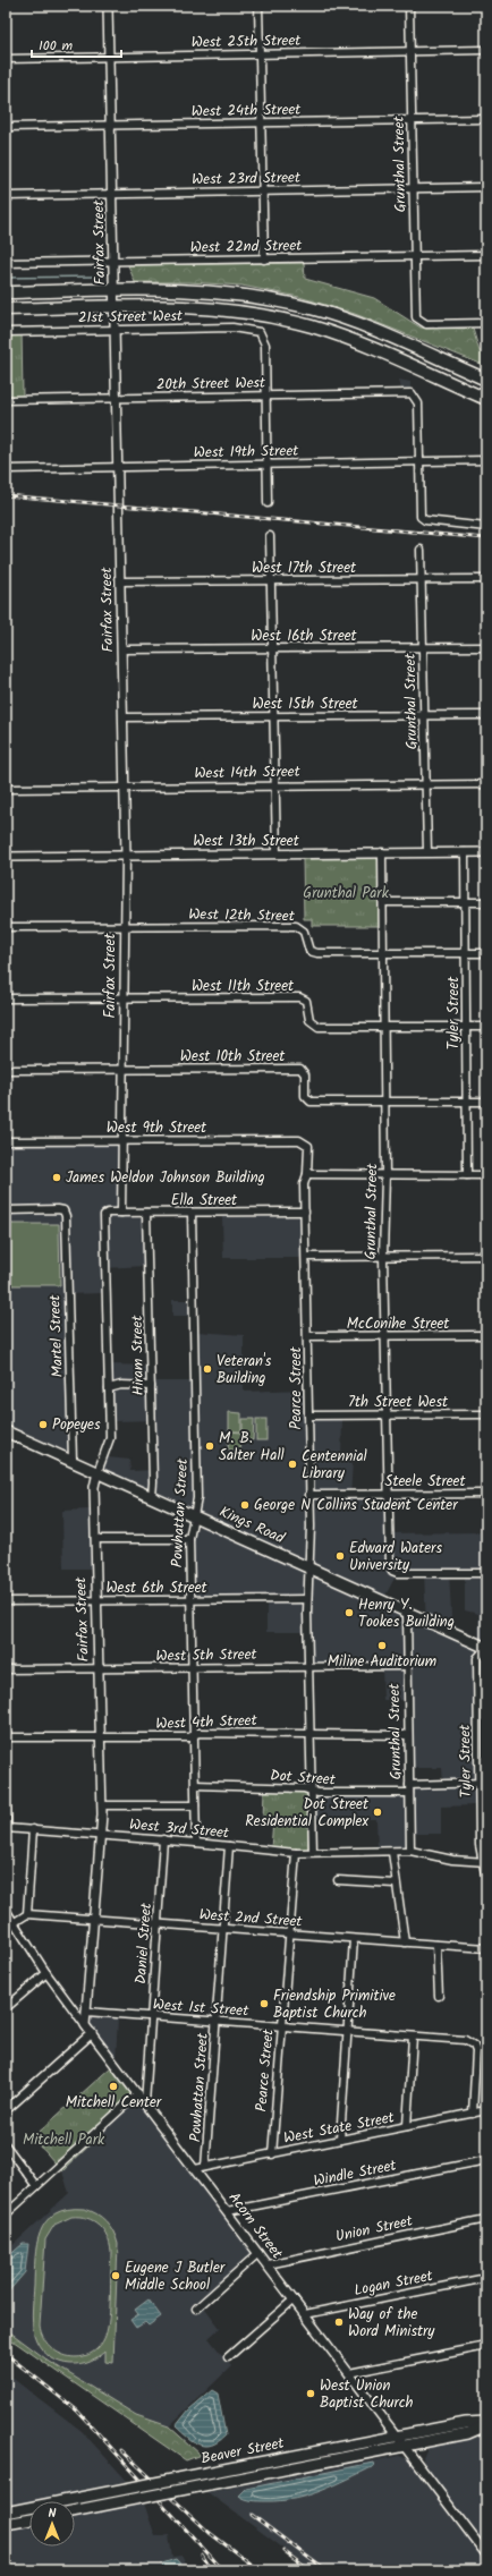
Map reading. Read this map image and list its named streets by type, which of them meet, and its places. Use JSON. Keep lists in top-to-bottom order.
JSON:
{
  "streets": {
    "main road": ["Kings Road", "Beaver Street"],
    "street": [
      "West 25th Street",
      "West 24th Street",
      "Grunthal Street",
      "West 23rd Street",
      "Fairfax Street",
      "West 22nd Street",
      "21st Street West",
      "20th Street West",
      "West 19th Street",
      "West 17th Street",
      "West 16th Street",
      "West 15th Street",
      "West 14th Street",
      "West 13th Street",
      "West 12th Street",
      "West 11th Street",
      "Tyler Street",
      "West 10th Street",
      "West 9th Street",
      "Ella Street",
      "McConihe Street",
      "Martel Street",
      "Hiram Street",
      "Pearce Street",
      "7th Street West",
      "Steele Street",
      "Powhattan Street",
      "West 6th Street",
      "West 5th Street",
      "West 4th Street",
      "Dot Street",
      "West 3rd Street",
      "West 2nd Street",
      "Daniel Street",
      "West 1st Street",
      "West State Street",
      "Windle Street",
      "Acorn Street",
      "Union Street",
      "Logan Street"
    ]
  },
  "crossings": [
    ["West 25th Street", "Grunthal Street"],
    ["West 25th Street", "Fairfax Street"],
    ["West 24th Street", "Grunthal Street"],
    ["West 24th Street", "Fairfax Street"],
    ["Grunthal Street", "West 23rd Street"],
    ["Grunthal Street", "West 22nd Street"],
    ["Grunthal Street", "West 17th Street"],
    ["Grunthal Street", "West 16th Street"],
    ["Grunthal Street", "West 15th Street"],
    ["Grunthal Street", "West 14th Street"],
    ["Grunthal Street", "West 13th Street"],
    ["Grunthal Street", "West 12th Street"],
    ["Grunthal Street", "West 11th Street"],
    ["Grunthal Street", "West 10th Street"],
    ["Grunthal Street", "McConihe Street"],
    ["Grunthal Street", "7th Street West"],
    ["Grunthal Street", "Steele Street"],
    ["Grunthal Street", "Kings Road"],
    ["Grunthal Street", "West 5th Street"],
    ["Grunthal Street", "West 4th Street"],
    ["Grunthal Street", "Dot Street"],
    ["Grunthal Street", "West 3rd Street"],
    ["West 23rd Street", "Fairfax Street"],
    ["Fairfax Street", "West 22nd Street"],
    ["Fairfax Street", "21st Street West"],
    ["Fairfax Street", "20th Street West"],
    ["Fairfax Street", "West 19th Street"],
    ["Fairfax Street", "West 17th Street"],
    ["Fairfax Street", "West 16th Street"],
    ["Fairfax Street", "West 15th Street"],
    ["Fairfax Street", "West 14th Street"],
    ["Fairfax Street", "West 13th Street"],
    ["Fairfax Street", "West 12th Street"],
    ["Fairfax Street", "West 11th Street"],
    ["Fairfax Street", "West 10th Street"],
    ["Fairfax Street", "West 9th Street"],
    ["Fairfax Street", "Ella Street"],
    ["Fairfax Street", "Kings Road"],
    ["Fairfax Street", "West 6th Street"],
    ["Fairfax Street", "West 5th Street"],
    ["Fairfax Street", "West 4th Street"],
    ["Fairfax Street", "West 3rd Street"],
    ["Fairfax Street", "West 2nd Street"],
    ["Fairfax Street", "West 1st Street"],
    ["Fairfax Street", "Acorn Street"],
    ["21st Street West", "20th Street West"],
    ["20th Street West", "West 19th Street"],
    ["West 13th Street", "Tyler Street"],
    ["West 12th Street", "Tyler Street"],
    ["West 11th Street", "Tyler Street"],
    ["Tyler Street", "West 10th Street"],
    ["Tyler Street", "Kings Road"],
    ["Tyler Street", "Dot Street"],
    ["Tyler Street", "West 3rd Street"],
    ["West 9th Street", "Pearce Street"],
    ["Ella Street", "Hiram Street"],
    ["Ella Street", "Pearce Street"],
    ["Ella Street", "Powhattan Street"],
    ["McConihe Street", "Pearce Street"],
    ["Martel Street", "Kings Road"],
    ["Hiram Street", "Kings Road"],
    ["Pearce Street", "7th Street West"],
    ["Pearce Street", "Steele Street"],
    ["Pearce Street", "Kings Road"],
    ["Pearce Street", "West 6th Street"],
    ["Pearce Street", "West 5th Street"],
    ["Pearce Street", "West 4th Street"],
    ["Pearce Street", "Dot Street"],
    ["Pearce Street", "West 3rd Street"],
    ["Pearce Street", "West 2nd Street"],
    ["Pearce Street", "West 1st Street"],
    ["Pearce Street", "West State Street"],
    ["Powhattan Street", "Kings Road"],
    ["Powhattan Street", "West 6th Street"],
    ["Powhattan Street", "West 5th Street"],
    ["Powhattan Street", "West 4th Street"],
    ["Powhattan Street", "Dot Street"],
    ["Powhattan Street", "West 3rd Street"],
    ["Powhattan Street", "West 2nd Street"],
    ["Powhattan Street", "West 1st Street"],
    ["Powhattan Street", "West State Street"],
    ["West 3rd Street", "Daniel Street"],
    ["West 2nd Street", "Daniel Street"],
    ["Daniel Street", "West 1st Street"],
    ["Daniel Street", "Acorn Street"],
    ["West 1st Street", "West State Street"],
    ["West State Street", "Acorn Street"],
    ["Windle Street", "Acorn Street"],
    ["Acorn Street", "Union Street"],
    ["Acorn Street", "Logan Street"],
    ["Acorn Street", "Beaver Street"]
  ],
  "parks": ["Grunthal Park", "Mitchell Park"],
  "places": [
    "James Weldon Johnson Building",
    "Veteran's Building",
    "Popeyes",
    "M. B. Salter Hall",
    "Centennial Library",
    "George N Collins Student Center",
    "Edward Waters University",
    "Henry Y. Tookes Building",
    "Miline Auditorium",
    "Dot Street Residential Complex",
    "Friendship Primitive Baptist Church",
    "Mitchell Center",
    "Eugene J Butler Middle School",
    "Way of the Word Ministry",
    "West Union Baptist Church"
  ],
  "scale_bar": "100 m",
  "north": "top"
}
